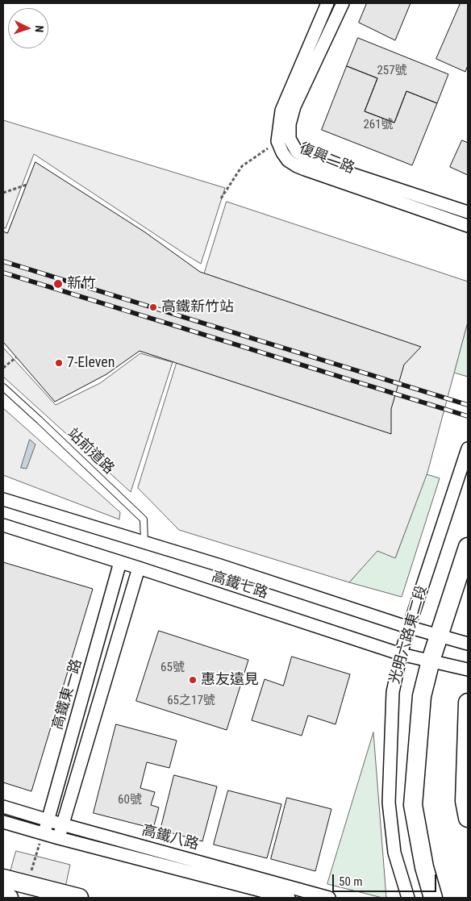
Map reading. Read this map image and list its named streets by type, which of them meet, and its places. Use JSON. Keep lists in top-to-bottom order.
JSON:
{
  "streets": {
    "main road": ["光明六路東二段"],
    "street": [
      "復興二路",
      "高鐵七路",
      "高鐵東一路",
      "高鐵八路"
    ],
    "lane": ["站前道路"]
  },
  "crossings": [
    ["站前道路", "高鐵七路"],
    ["高鐵七路", "光明六路東二段"],
    ["高鐵七路", "高鐵東一路"],
    ["高鐵東一路", "高鐵八路"]
  ],
  "places": [
    "新竹",
    "高鐵新竹站",
    "7-Eleven",
    "惠友遠見"
  ],
  "house_numbers": [
    "257號",
    "261號",
    "65號",
    "65之17號",
    "60號"
  ],
  "scale_bar": "50 m",
  "north": "right"
}
